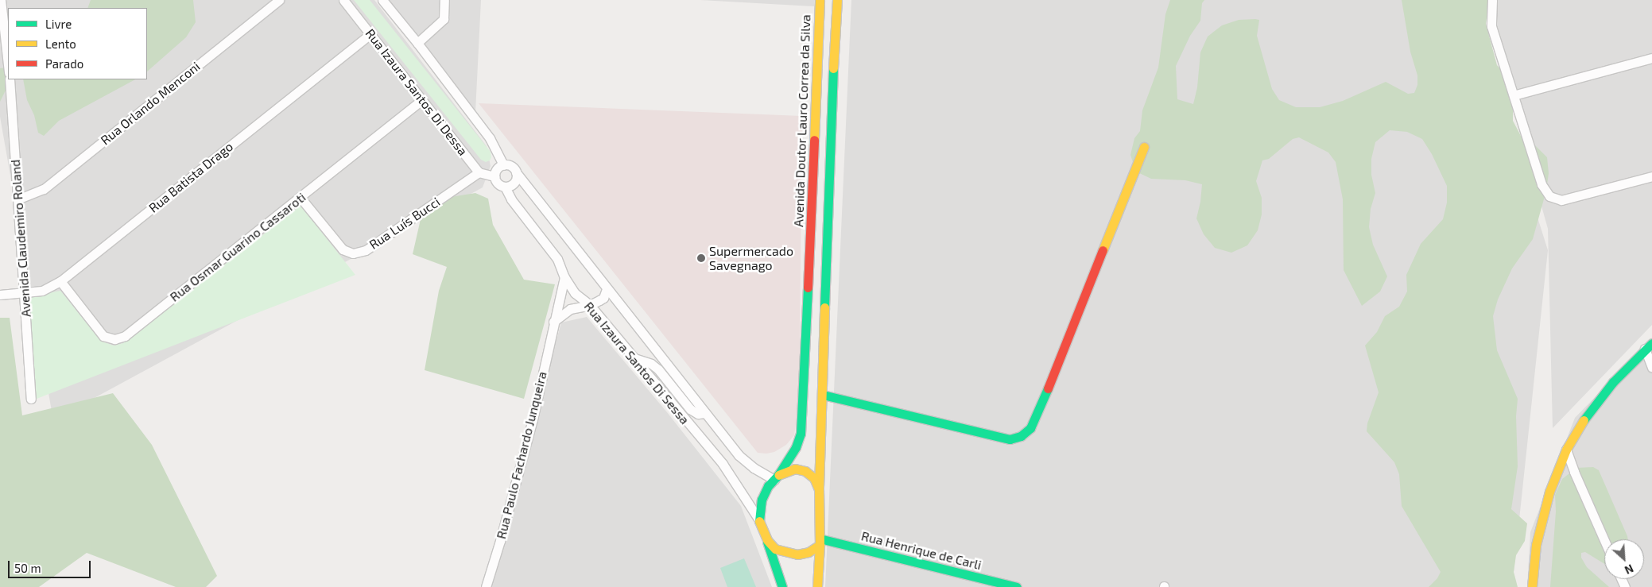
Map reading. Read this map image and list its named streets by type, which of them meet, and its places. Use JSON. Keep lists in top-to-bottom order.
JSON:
{
  "streets": {
    "main road": ["Avenida Doutor Lauro Correa da Silva", "Rua Henrique de Carli"],
    "street": [
      "Rua Izaura Santos Di Dessa",
      "Rua Orlando Menconi",
      "Rua Batista Drago",
      "Rua Luís Bucci",
      "Avenida Claudemiro Roland",
      "Rua Osmar Guarino Cassaroti",
      "Rua Izaura Santos Di Sessa",
      "Rua Paulo Fachardo Junqueira"
    ]
  },
  "crossings": [
    ["Rua Izaura Santos Di Dessa", "Rua Batista Drago"],
    ["Rua Izaura Santos Di Dessa", "Rua Luís Bucci"],
    ["Rua Izaura Santos Di Dessa", "Rua Osmar Guarino Cassaroti"],
    ["Rua Orlando Menconi", "Avenida Claudemiro Roland"],
    ["Avenida Doutor Lauro Correa da Silva", "Rua Izaura Santos Di Sessa"],
    ["Avenida Doutor Lauro Correa da Silva", "Rua Henrique de Carli"],
    ["Rua Batista Drago", "Avenida Claudemiro Roland"],
    ["Rua Batista Drago", "Rua Osmar Guarino Cassaroti"],
    ["Rua Luís Bucci", "Rua Osmar Guarino Cassaroti"],
    ["Rua Izaura Santos Di Sessa", "Rua Paulo Fachardo Junqueira"],
    ["Rua Izaura Santos Di Sessa", "Rua Henrique de Carli"]
  ],
  "places": ["Supermercado Savegnago"],
  "legend": ["Livre", "Lento", "Parado"],
  "scale_bar": "50 m",
  "north": "bottom right"
}
